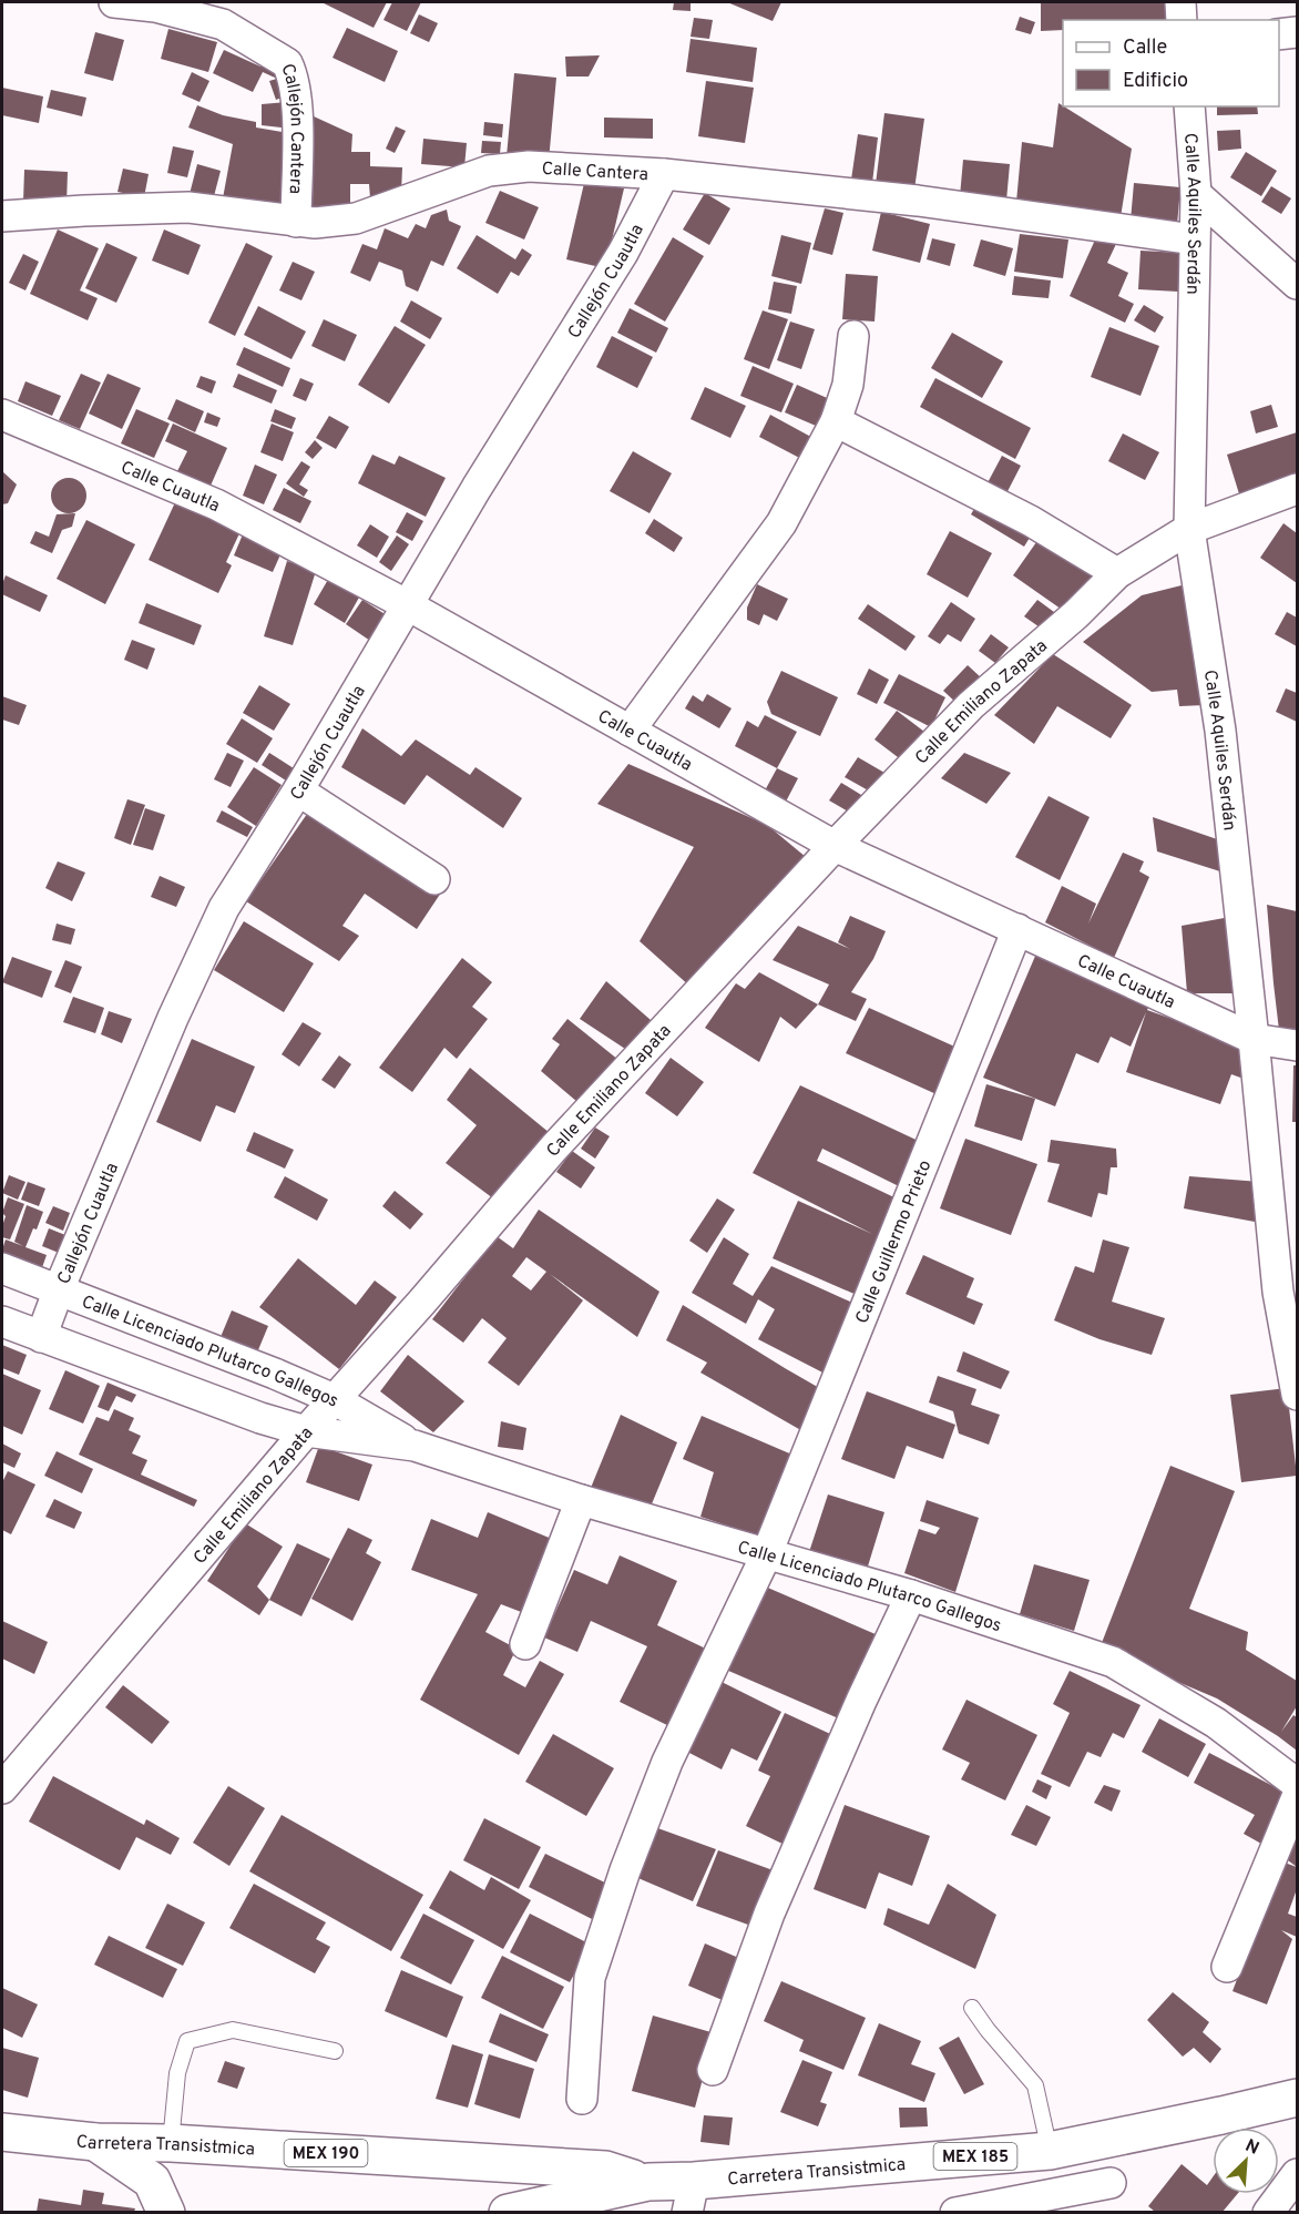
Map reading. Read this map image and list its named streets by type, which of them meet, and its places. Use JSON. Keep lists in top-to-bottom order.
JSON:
{
  "streets": {
    "main road": ["Carretera Transistmica", "MEX 190", "MEX 185"],
    "street": [
      "Callejón Cantera",
      "Calle Cantera",
      "Calle Aquiles Serdán",
      "Callejón Cuautla",
      "Calle Cuautla",
      "Calle Emiliano Zapata",
      "Calle Guillermo Prieto",
      "Calle Licenciado Plutarco Gallegos"
    ]
  },
  "crossings": [
    ["Callejón Cantera", "Calle Cantera"],
    ["Calle Cantera", "Calle Aquiles Serdán"],
    ["Calle Cantera", "Callejón Cuautla"],
    ["Calle Aquiles Serdán", "Calle Cuautla"],
    ["Calle Aquiles Serdán", "Calle Emiliano Zapata"],
    ["Callejón Cuautla", "Calle Cuautla"],
    ["Callejón Cuautla", "Calle Licenciado Plutarco Gallegos"],
    ["Calle Cuautla", "Calle Emiliano Zapata"],
    ["Calle Cuautla", "Calle Guillermo Prieto"],
    ["Calle Emiliano Zapata", "Calle Licenciado Plutarco Gallegos"],
    ["Calle Guillermo Prieto", "Calle Licenciado Plutarco Gallegos"]
  ],
  "legend": ["Calle", "Edificio"],
  "north": "top right"
}
